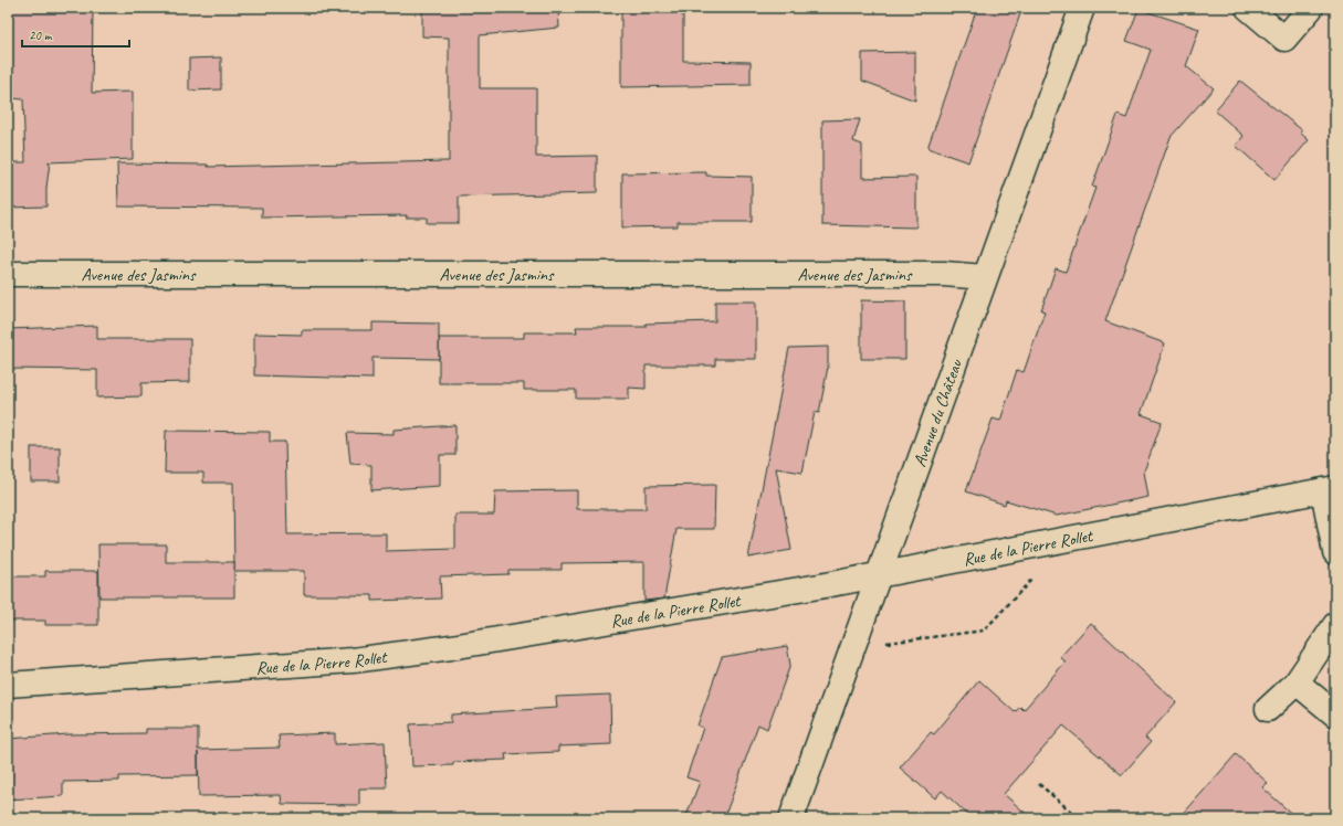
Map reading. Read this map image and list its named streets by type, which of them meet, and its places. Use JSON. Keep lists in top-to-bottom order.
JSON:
{
  "streets": {
    "street": ["Avenue des Jasmins", "Avenue du Château", "Rue de la Pierre Rollet"]
  },
  "crossings": [
    ["Avenue des Jasmins", "Avenue du Château"],
    ["Avenue du Château", "Rue de la Pierre Rollet"]
  ],
  "scale_bar": "20 m"
}
